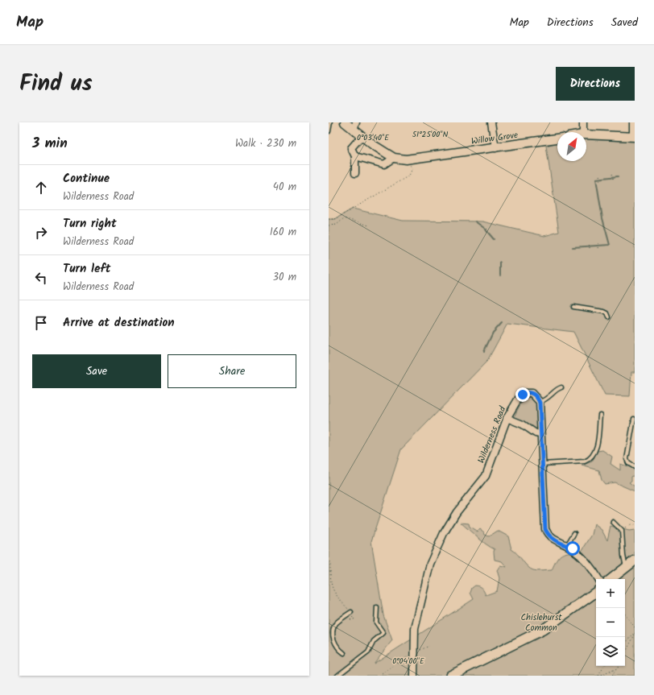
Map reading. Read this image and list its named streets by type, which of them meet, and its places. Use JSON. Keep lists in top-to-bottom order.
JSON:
{
  "streets": {
    "street": ["Willow Grove", "Wilderness Road"]
  },
  "parks": ["Chislehurst Common"],
  "north": "top right",
  "page": {
    "header": "Map",
    "nav": ["Map", "Directions", "Saved"],
    "title": "Find us",
    "buttons": [
      "Directions",
      ["Save", "Share"]
    ],
    "heading": ["3 min", "Walk · 230 m"],
    "list": [
      ["Continue", "Wilderness Road", "40 m"],
      ["Turn right", "Wilderness Road", "160 m"],
      ["Turn left", "Wilderness Road", "30 m"],
      "Arrive at destination"
    ],
    "map_buttons": ["+", "−"]
  },
  "coordinates": ["51°25'00\"N", "0°03'40\"E", "0°04'00\"E"]
}
